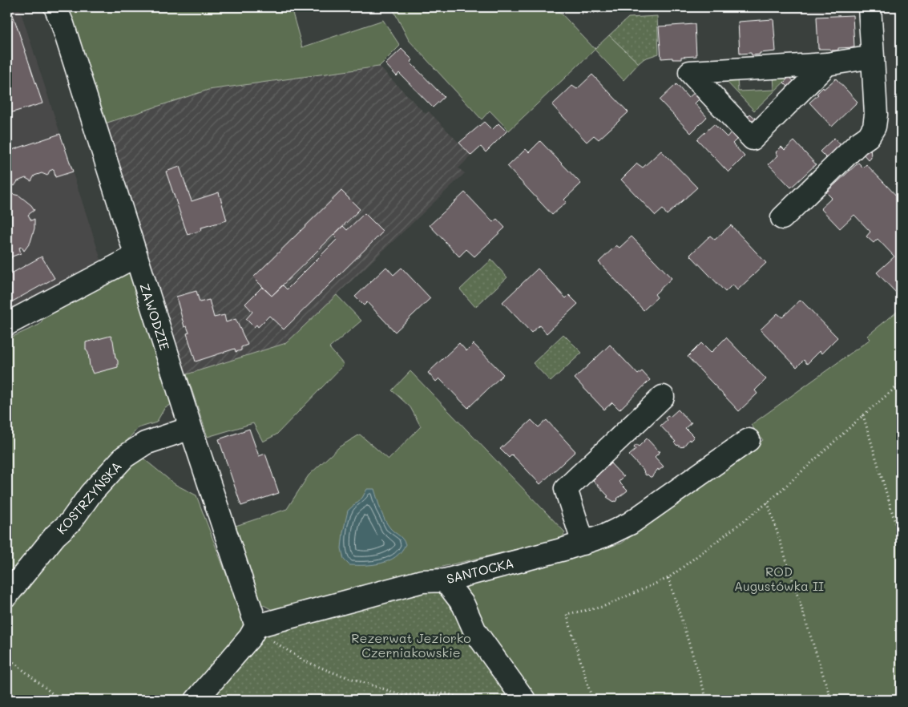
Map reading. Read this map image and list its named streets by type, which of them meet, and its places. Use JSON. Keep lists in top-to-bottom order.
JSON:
{
  "streets": {
    "street": ["ZAWODZIE", "KOSTRZYŃSKA", "SANTOCKA"]
  },
  "crossings": [
    ["ZAWODZIE", "KOSTRZYŃSKA"],
    ["ZAWODZIE", "SANTOCKA"]
  ],
  "parks": ["ROD Augustówka II", "Rezerwat Jeziorko Czerniakowskie"]
}
